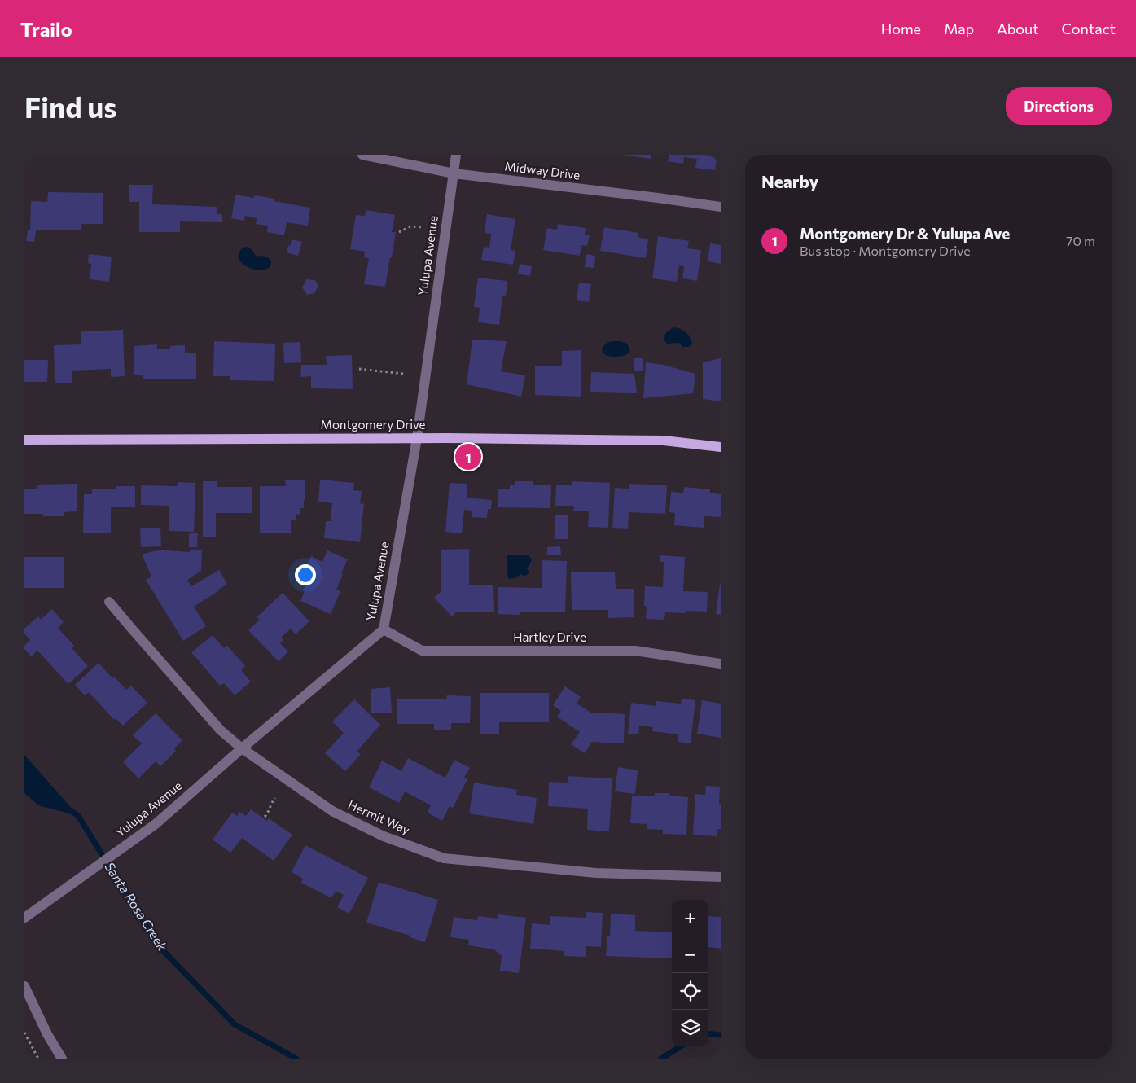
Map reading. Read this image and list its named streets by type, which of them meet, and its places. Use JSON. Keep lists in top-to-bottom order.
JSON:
{
  "streets": {
    "main road": ["Montgomery Drive"],
    "street": [
      "Midway Drive",
      "Yulupa Avenue",
      "Hartley Drive",
      "Hermit Way"
    ]
  },
  "crossings": [
    ["Midway Drive", "Yulupa Avenue"],
    ["Yulupa Avenue", "Montgomery Drive"],
    ["Yulupa Avenue", "Hartley Drive"],
    ["Yulupa Avenue", "Hermit Way"]
  ],
  "water": ["Santa Rosa Creek"],
  "page": {
    "header": "Trailo",
    "nav": [
      "Home",
      "Map",
      "About",
      "Contact"
    ],
    "buttons": "Directions",
    "title": "Find us",
    "heading": "Nearby",
    "list": [
      {
        "mark": "1",
        "name": "Montgomery Dr & Yulupa Ave",
        "note": "Bus stop · Montgomery Drive",
        "value": "70 m"
      }
    ],
    "pins": "1",
    "map_buttons": ["+", "−"]
  }
}
